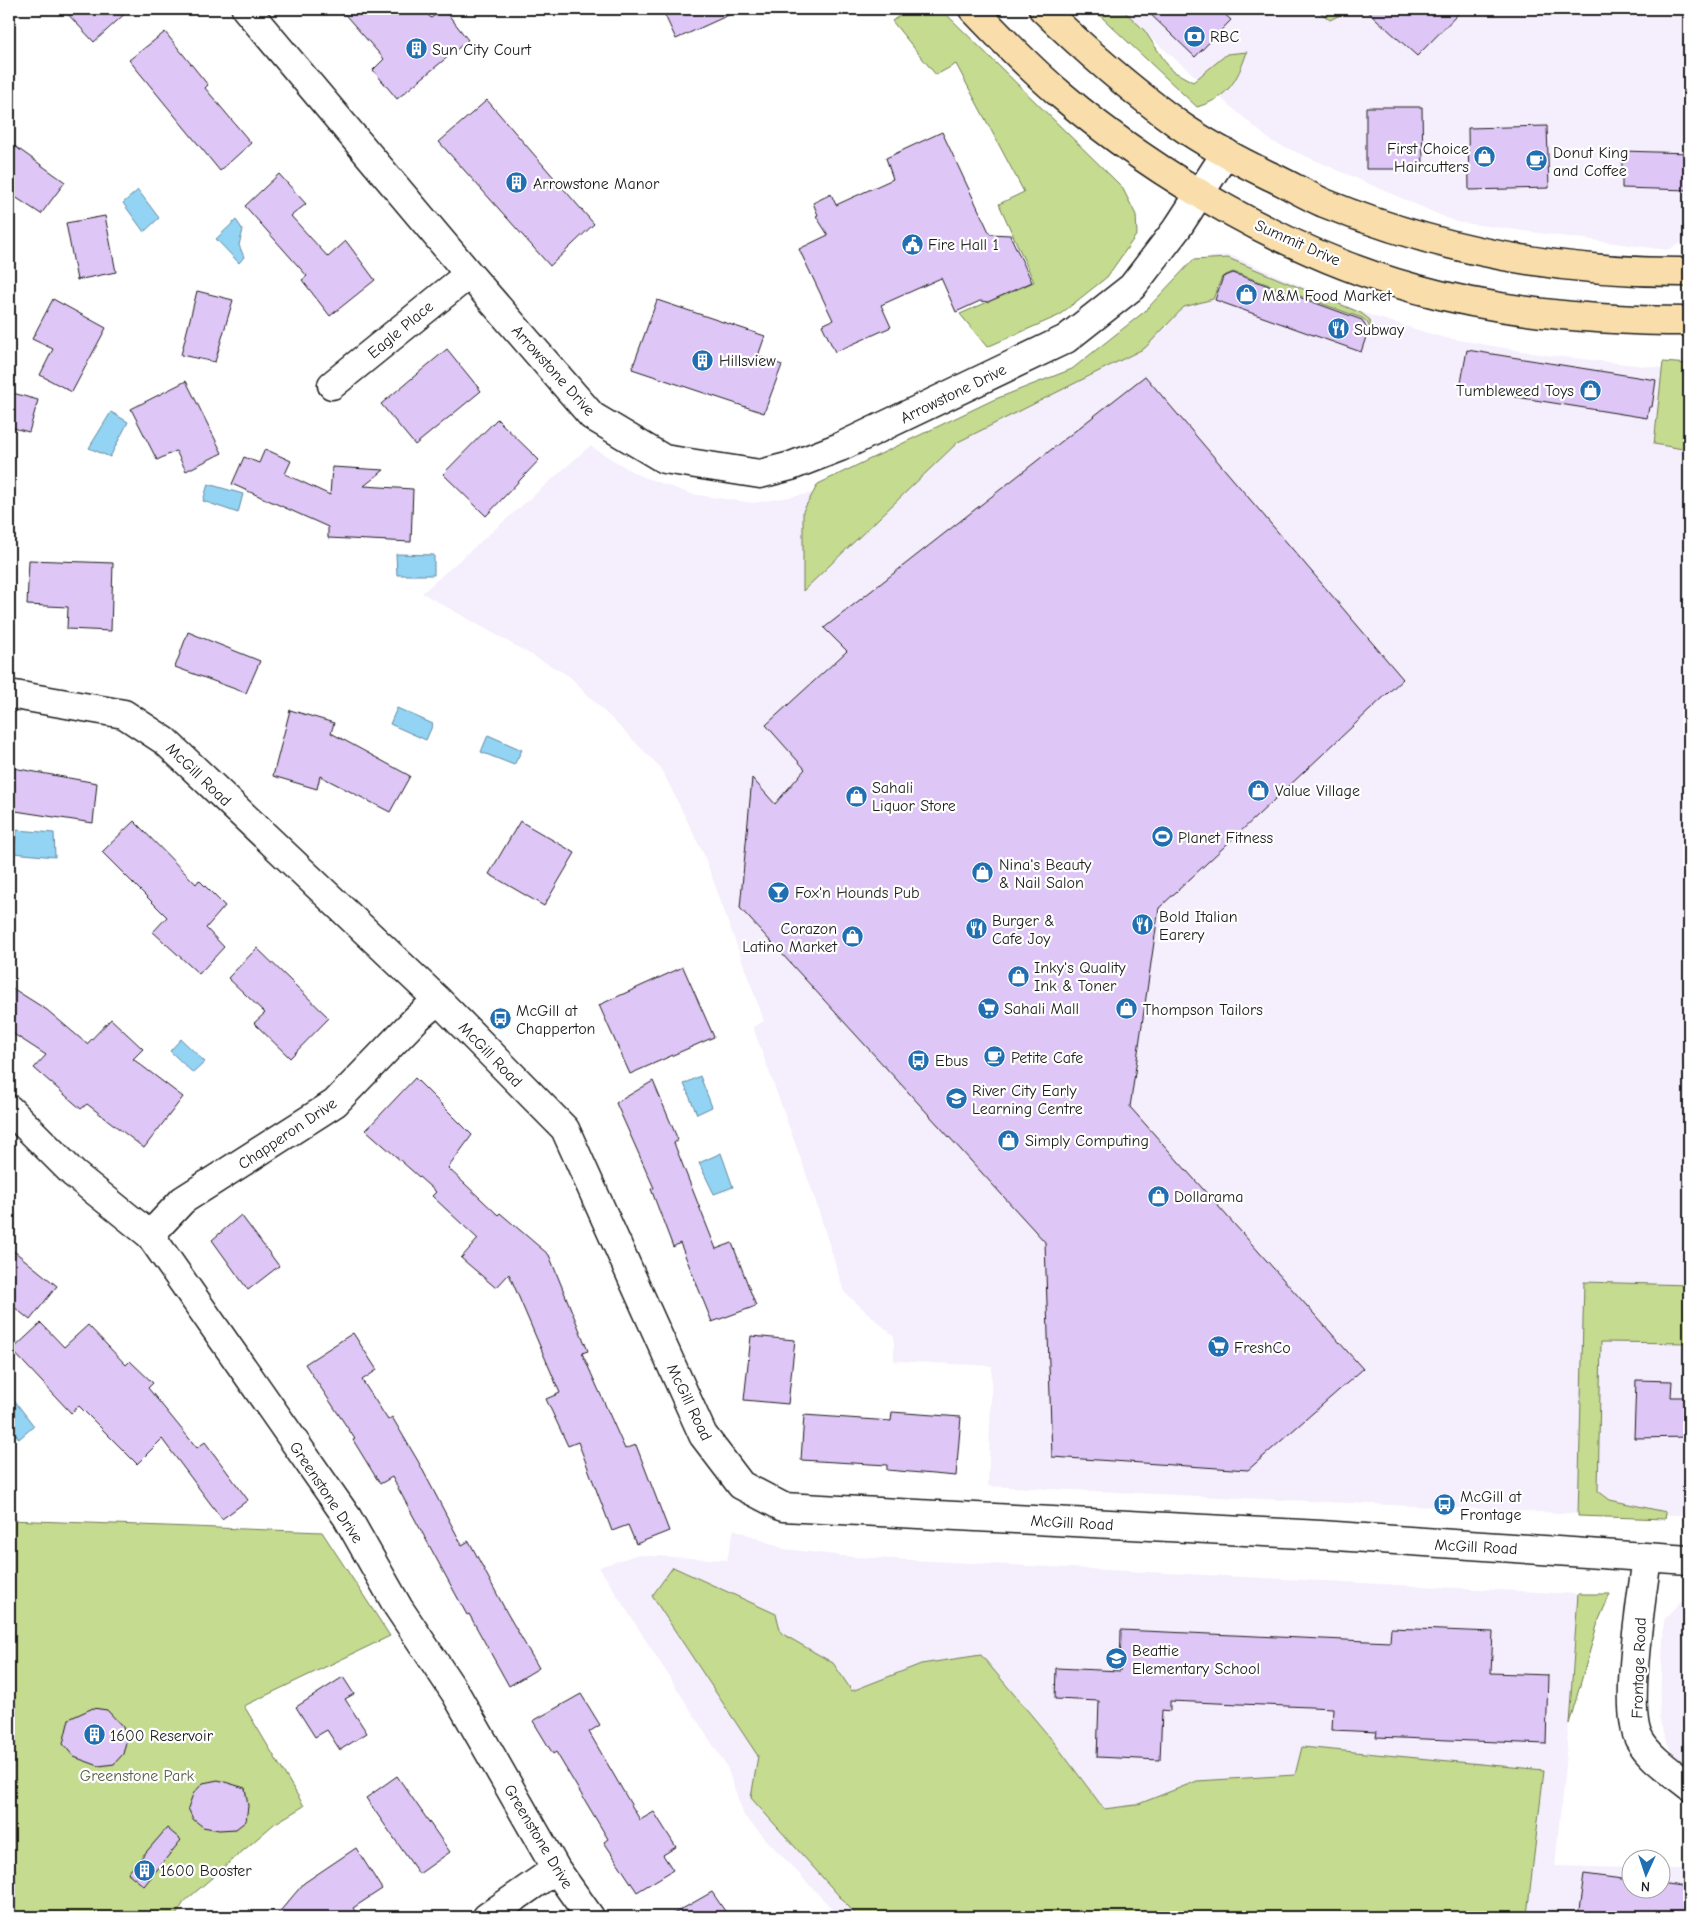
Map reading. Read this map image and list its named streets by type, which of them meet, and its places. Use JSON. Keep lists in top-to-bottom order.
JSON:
{
  "streets": {
    "main road": ["Summit Drive"],
    "street": [
      "Eagle Place",
      "Arrowstone Drive",
      "McGill Road",
      "Chapperon Drive",
      "Greenstone Drive",
      "Frontage Road"
    ]
  },
  "crossings": [
    ["Summit Drive", "Arrowstone Drive"],
    ["Eagle Place", "Arrowstone Drive"],
    ["McGill Road", "Chapperon Drive"],
    ["McGill Road", "Frontage Road"],
    ["Chapperon Drive", "Greenstone Drive"]
  ],
  "parks": ["Greenstone Park"],
  "places": {
    "bank": ["RBC"],
    "building": [
      "Sun City Court",
      "Arrowstone Manor",
      "Hillsview",
      "1600 Reservoir",
      "1600 Booster"
    ],
    "shop": [
      "First Choice Haircutters",
      "M&M Food Market",
      "Tumbleweed Toys",
      "Value Village",
      "Sahali Liquor Store",
      "Nina's Beauty & Nail Salon",
      "Corazon Latino Market",
      "Inky's Quality Ink & Toner",
      "Thompson Tailors",
      "Simply Computing",
      "Dollarama"
    ],
    "cafe": ["Donut King and Coffee", "Petite Cafe"],
    "public building": ["Fire Hall 1"],
    "restaurant": ["Subway", "Bold Italian Earery", "Burger & Cafe Joy"],
    "sports": ["Planet Fitness"],
    "bar": ["Fox'n Hounds Pub"],
    "supermarket": ["Sahali Mall", "FreshCo"],
    "bus stop": ["McGill at Chapperton", "Ebus", "McGill at Frontage"],
    "school or university": ["River City Early Learning Centre", "Beattie Elementary School"]
  },
  "north": "bottom"
}
